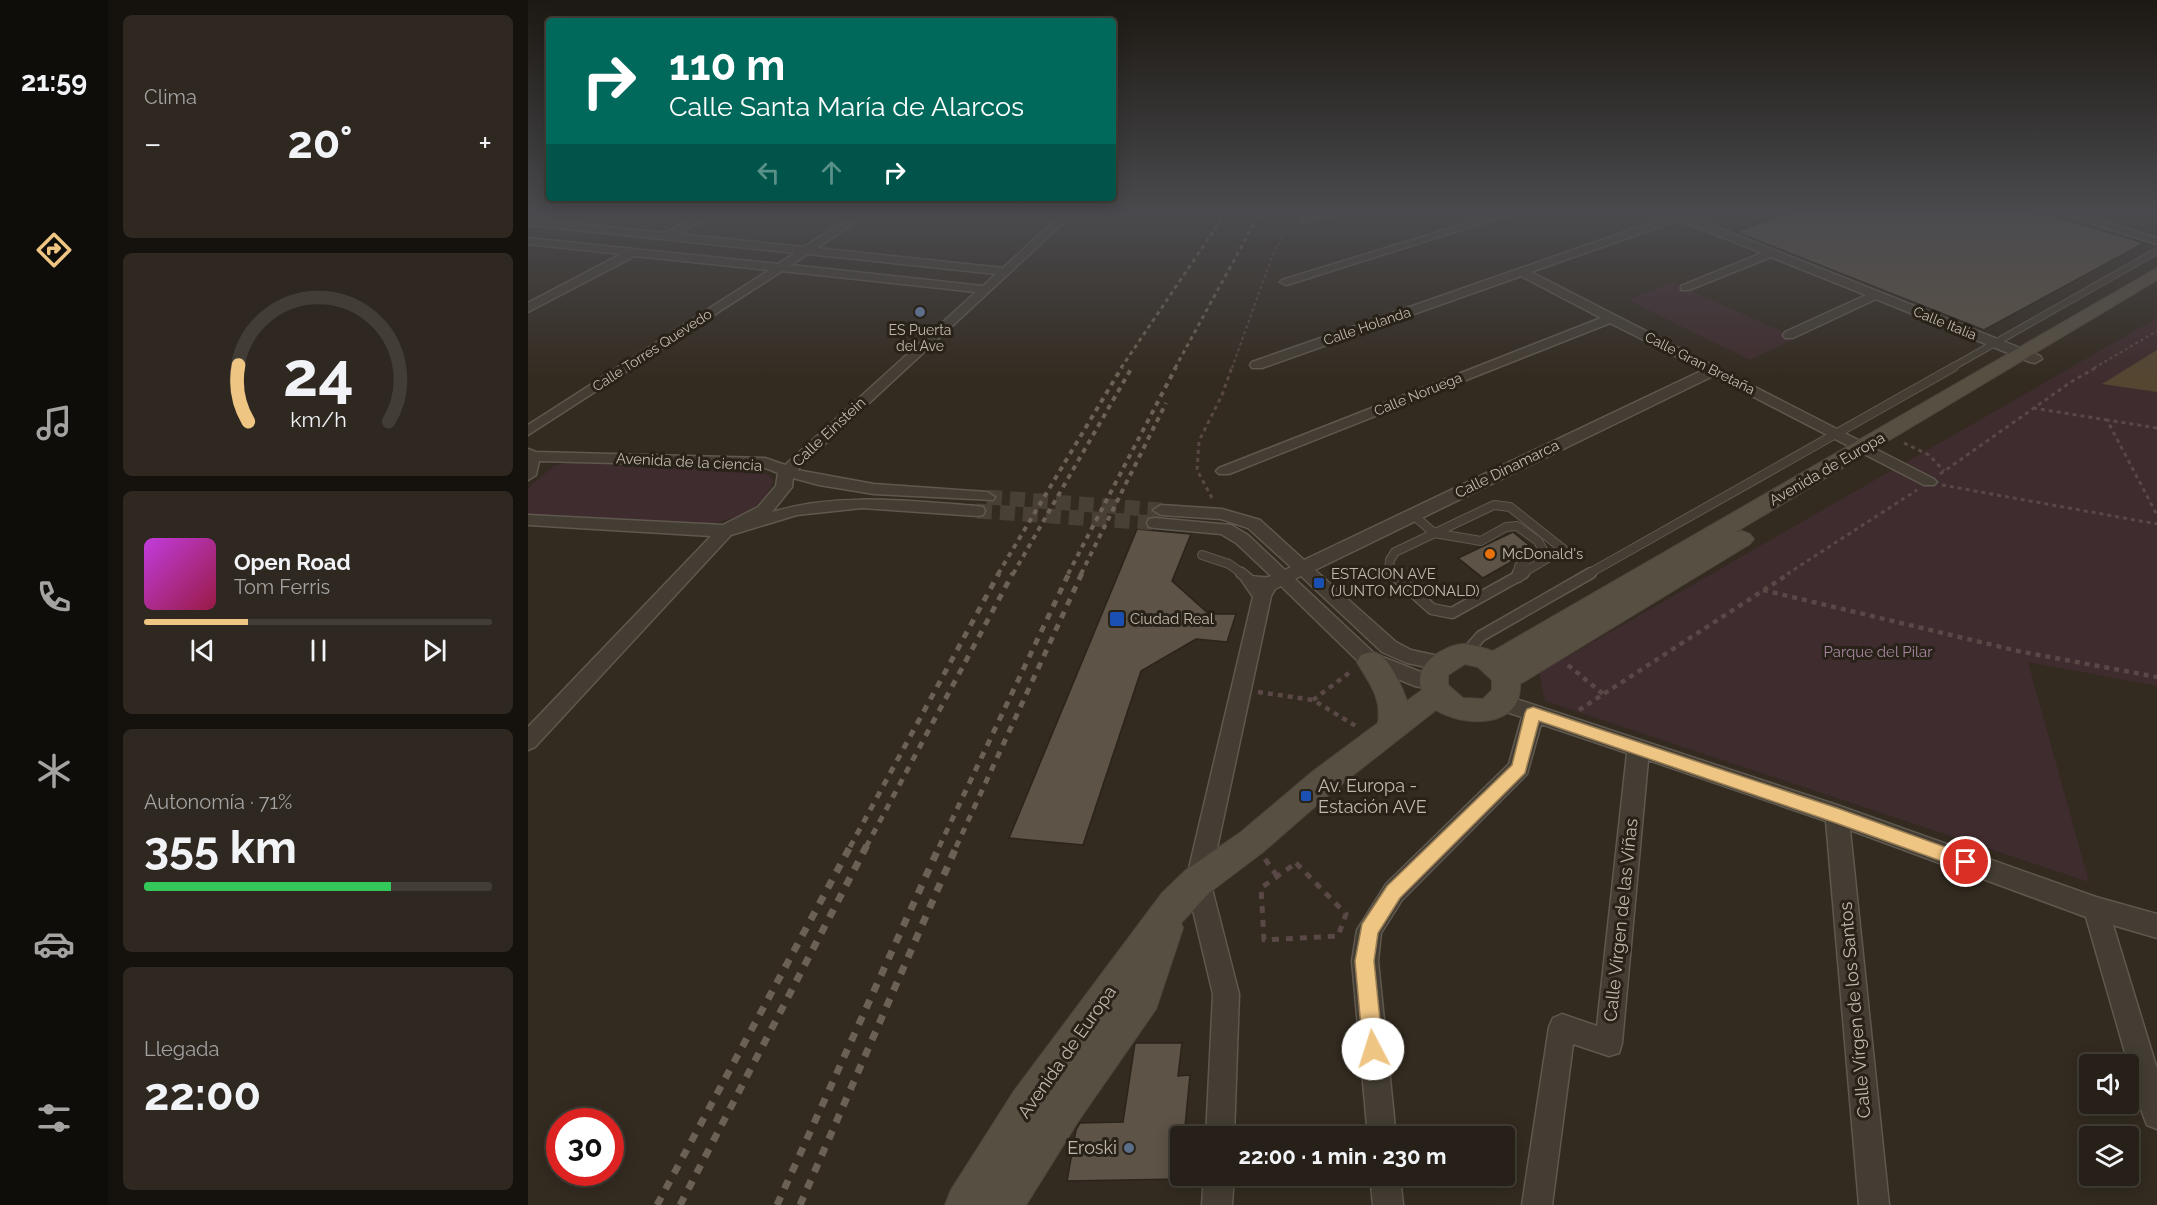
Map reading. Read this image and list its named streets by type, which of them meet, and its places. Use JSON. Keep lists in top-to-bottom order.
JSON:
{
  "streets": {
    "main road": ["Avenida de Europa"],
    "street": [
      "Calle Italia",
      "Calle Holanda",
      "Calle Torres Quevedo",
      "Calle Gran Bretaña",
      "Calle Noruega",
      "Calle Einstein",
      "Avenida de la ciencia",
      "Calle Dinamarca",
      "Calle Vírgen de las Viñas",
      "Calle Vírgen de los Santos"
    ]
  },
  "crossings": [
    ["Calle Italia", "Avenida de Europa"],
    ["Calle Holanda", "Calle Gran Bretaña"],
    ["Calle Gran Bretaña", "Calle Noruega"],
    ["Calle Gran Bretaña", "Calle Dinamarca"],
    ["Calle Gran Bretaña", "Avenida de Europa"],
    ["Calle Einstein", "Avenida de la ciencia"]
  ],
  "parks": ["Parque del Pilar"],
  "places": {
    "other": ["ES Puerta del Ave", "McDonald's", "Eroski"],
    "transit": ["ESTACION AVE (JUNTO MCDONALD)", "Ciudad Real", "Av. Europa - Estación AVE"]
  },
  "page": {
    "tabs": "21:59",
    "tile": [
      "Clima",
      ["Autonomía · 71%", "355 km"],
      ["Llegada", "22:00"]
    ],
    "turn": ["110 m", "Calle Santa María de Alarcos"],
    "heat": ["−", "20°", "+"],
    "song": ["Open Road", "Tom Ferris"],
    "limit": "30",
    "trip": "22:00 · 1 min · 230 m",
    "gauge": ["24", "km/h"]
  }
}
